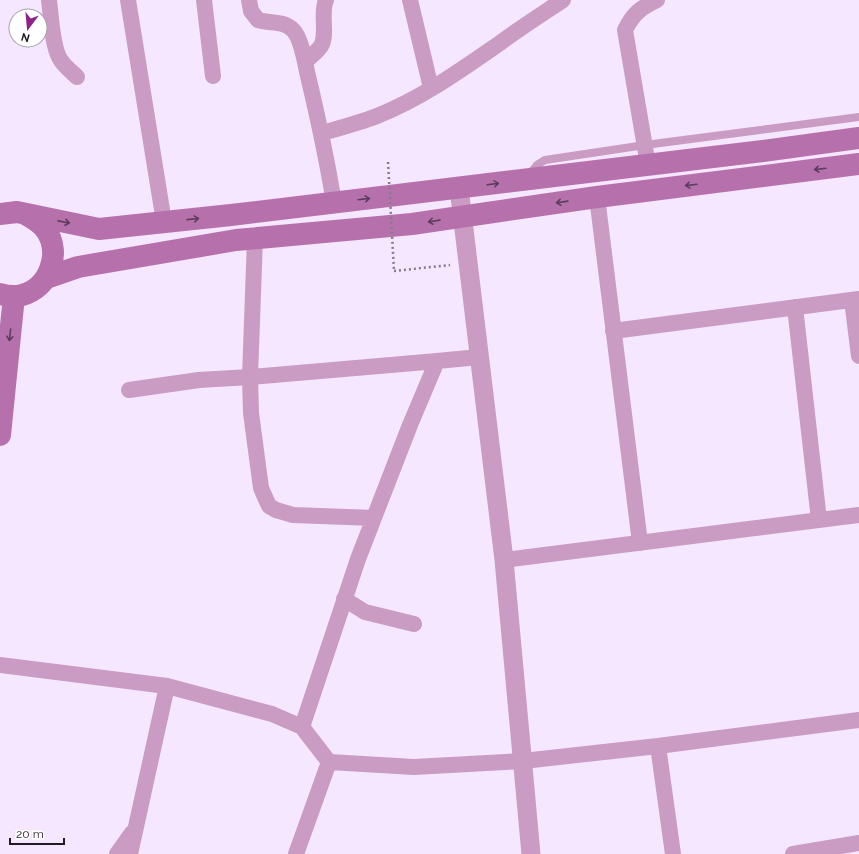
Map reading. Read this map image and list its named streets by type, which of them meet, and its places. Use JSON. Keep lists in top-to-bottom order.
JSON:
{
  "scale_bar": "20 m",
  "north": "bottom"
}
